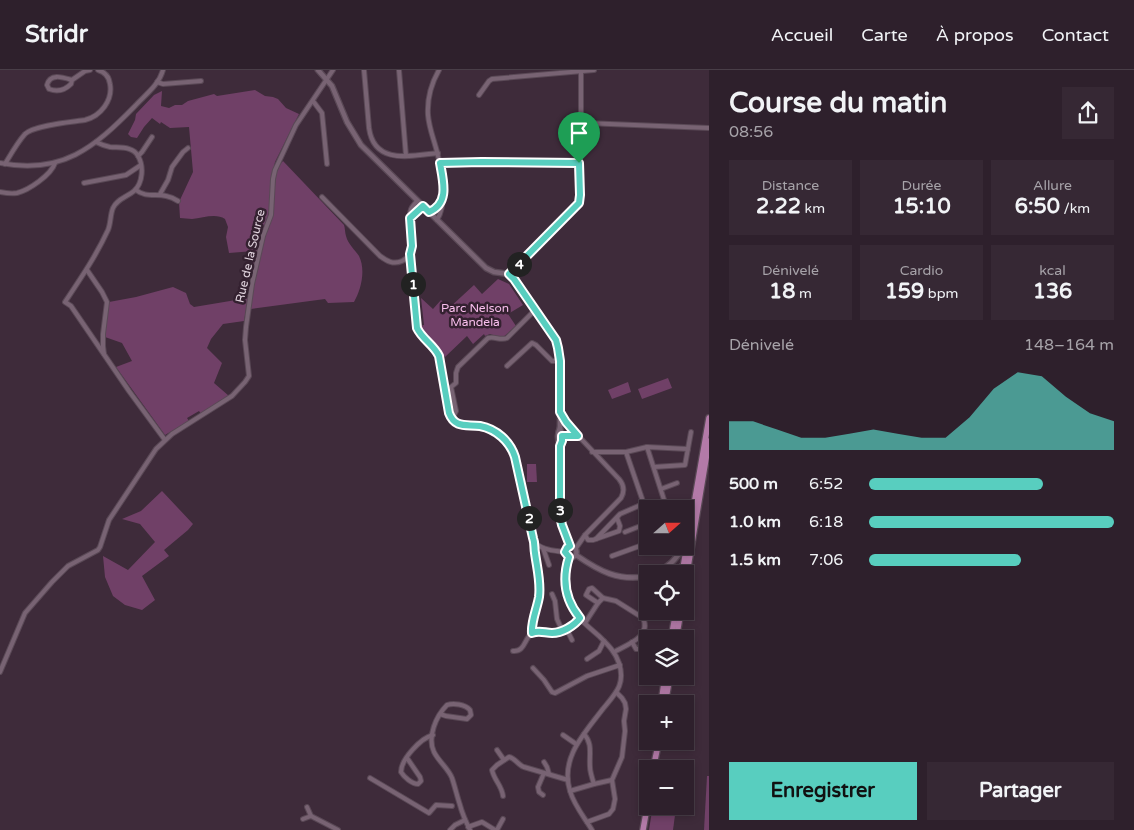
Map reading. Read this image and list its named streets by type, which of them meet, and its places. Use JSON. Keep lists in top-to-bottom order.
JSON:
{
  "streets": {
    "street": ["Rue de la Source"]
  },
  "parks": ["Parc Nelson Mandela"],
  "north": "right",
  "page": {
    "header": "Stridr",
    "nav": [
      "Accueil",
      "Carte",
      "À propos",
      "Contact"
    ],
    "heading": ["Course du matin", "08:56"],
    "stats": [
      ["Distance", "2.22 km"],
      ["Durée", "15:10"],
      ["Allure", "6:50 /km"],
      ["Dénivelé", "18 m"],
      ["Cardio", "159 bpm"],
      ["kcal", "136"]
    ],
    "pins": [
      "4",
      "1",
      "3",
      "2"
    ],
    "chart": ["Dénivelé", "148–164 m"],
    "list": [
      {
        "name": "500 m",
        "note": "6:52"
      },
      {
        "name": "1.0 km",
        "note": "6:18"
      },
      {
        "name": "1.5 km",
        "note": "7:06"
      }
    ],
    "map_buttons": ["+", "−"],
    "buttons": ["Enregistrer", "Partager"]
  }
}
